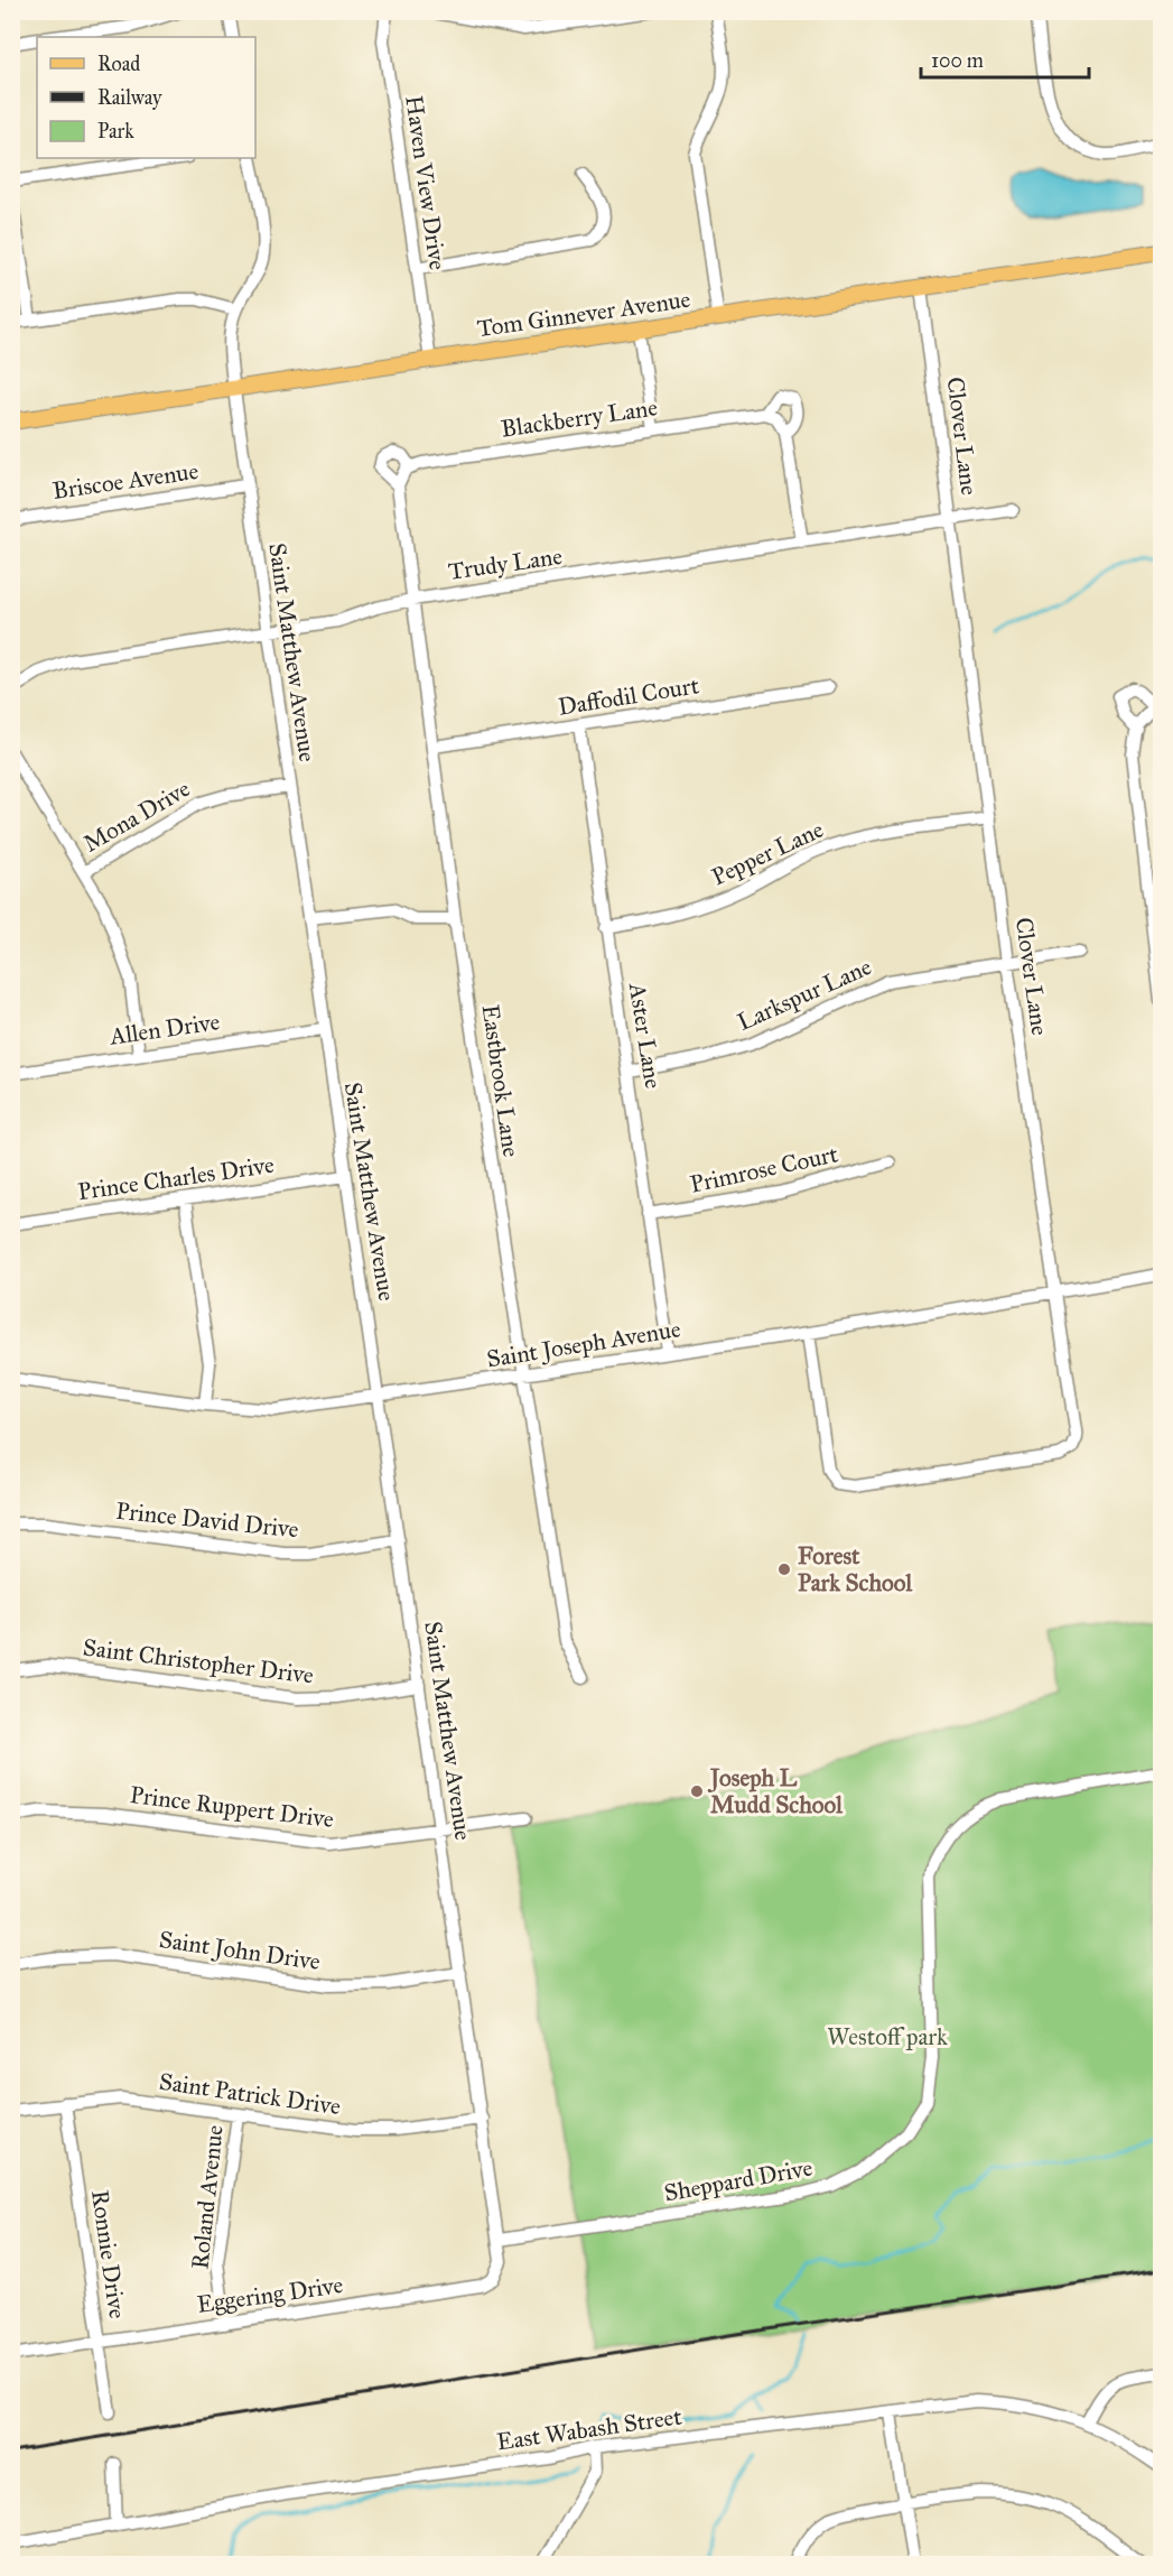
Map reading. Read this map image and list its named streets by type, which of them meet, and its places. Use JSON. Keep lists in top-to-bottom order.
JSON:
{
  "streets": {
    "main road": ["Tom Ginnever Avenue"],
    "street": [
      "Haven View Drive",
      "Blackberry Lane",
      "Clover Lane",
      "Briscoe Avenue",
      "Trudy Lane",
      "Saint Matthew Avenue",
      "Daffodil Court",
      "Mona Drive",
      "Pepper Lane",
      "Larkspur Lane",
      "Allen Drive",
      "Aster Lane",
      "Eastbrook Lane",
      "Primrose Court",
      "Prince Charles Drive",
      "Saint Joseph Avenue",
      "Prince David Drive",
      "Saint Christopher Drive",
      "Prince Ruppert Drive",
      "Saint John Drive",
      "Saint Patrick Drive",
      "Sheppard Drive",
      "Roland Avenue",
      "Ronnie Drive",
      "Eggering Drive",
      "East Wabash Street"
    ]
  },
  "crossings": [
    ["Haven View Drive", "Tom Ginnever Avenue"],
    ["Tom Ginnever Avenue", "Clover Lane"],
    ["Tom Ginnever Avenue", "Saint Matthew Avenue"],
    ["Blackberry Lane", "Eastbrook Lane"],
    ["Clover Lane", "Trudy Lane"],
    ["Clover Lane", "Pepper Lane"],
    ["Clover Lane", "Larkspur Lane"],
    ["Clover Lane", "Saint Joseph Avenue"],
    ["Briscoe Avenue", "Saint Matthew Avenue"],
    ["Trudy Lane", "Saint Matthew Avenue"],
    ["Trudy Lane", "Eastbrook Lane"],
    ["Saint Matthew Avenue", "Mona Drive"],
    ["Saint Matthew Avenue", "Allen Drive"],
    ["Saint Matthew Avenue", "Prince Charles Drive"],
    ["Saint Matthew Avenue", "Saint Joseph Avenue"],
    ["Saint Matthew Avenue", "Prince David Drive"],
    ["Saint Matthew Avenue", "Saint Christopher Drive"],
    ["Saint Matthew Avenue", "Prince Ruppert Drive"],
    ["Saint Matthew Avenue", "Saint John Drive"],
    ["Saint Matthew Avenue", "Saint Patrick Drive"],
    ["Saint Matthew Avenue", "Sheppard Drive"],
    ["Saint Matthew Avenue", "Eggering Drive"],
    ["Daffodil Court", "Aster Lane"],
    ["Daffodil Court", "Eastbrook Lane"],
    ["Pepper Lane", "Aster Lane"],
    ["Larkspur Lane", "Aster Lane"],
    ["Aster Lane", "Primrose Court"],
    ["Aster Lane", "Saint Joseph Avenue"],
    ["Eastbrook Lane", "Saint Joseph Avenue"],
    ["Saint Patrick Drive", "Roland Avenue"],
    ["Saint Patrick Drive", "Ronnie Drive"],
    ["Sheppard Drive", "Eggering Drive"],
    ["Roland Avenue", "Eggering Drive"],
    ["Ronnie Drive", "Eggering Drive"]
  ],
  "parks": ["Westoff park"],
  "places": ["Forest Park School", "Joseph L Mudd School"],
  "legend": ["Road", "Railway", "Park"],
  "scale_bar": "100 m"
}
